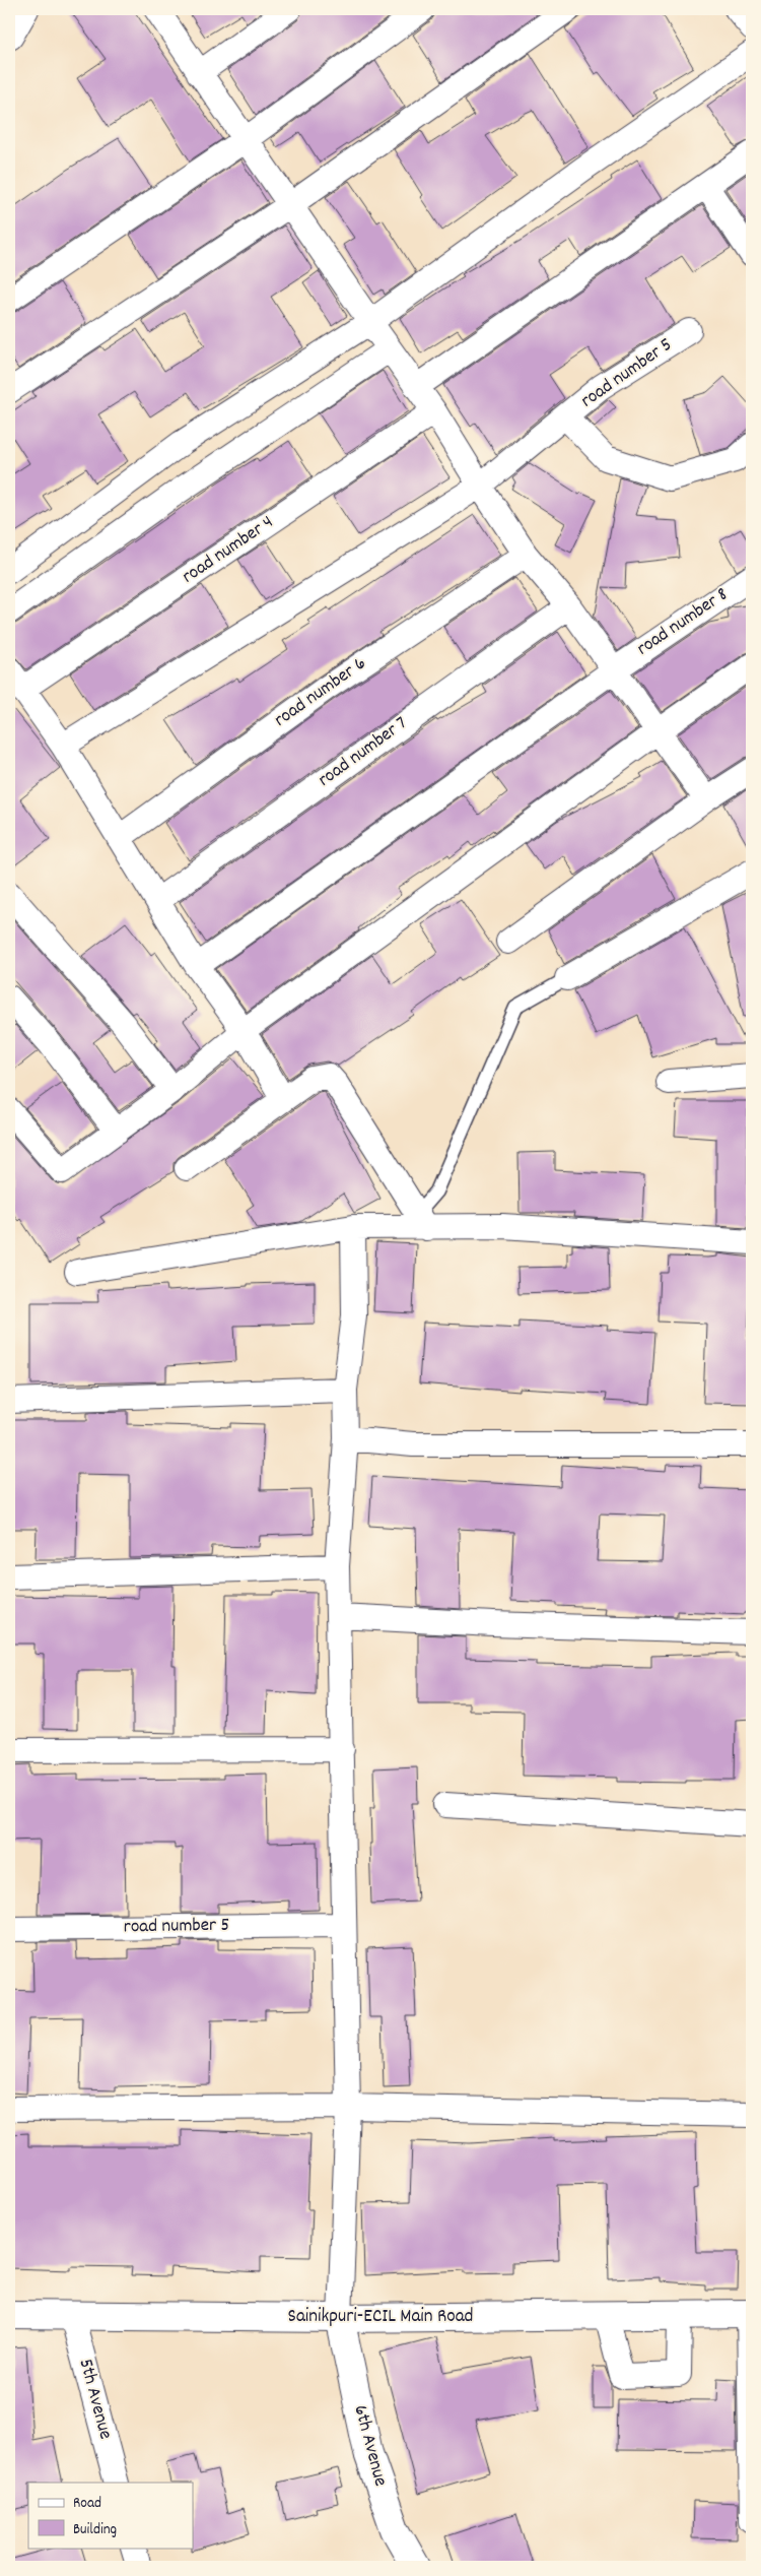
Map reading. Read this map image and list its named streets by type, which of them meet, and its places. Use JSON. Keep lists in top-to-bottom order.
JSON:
{
  "streets": {
    "main road": ["Sainikpuri-ECIL Main Road", "6th Avenue"],
    "street": [
      "road number 5",
      "road number 4",
      "road number 8",
      "road number 6",
      "road number 7",
      "5th Avenue"
    ]
  },
  "crossings": [
    ["Sainikpuri-ECIL Main Road", "5th Avenue"],
    ["Sainikpuri-ECIL Main Road", "6th Avenue"]
  ],
  "legend": ["Road", "Building"]
}
